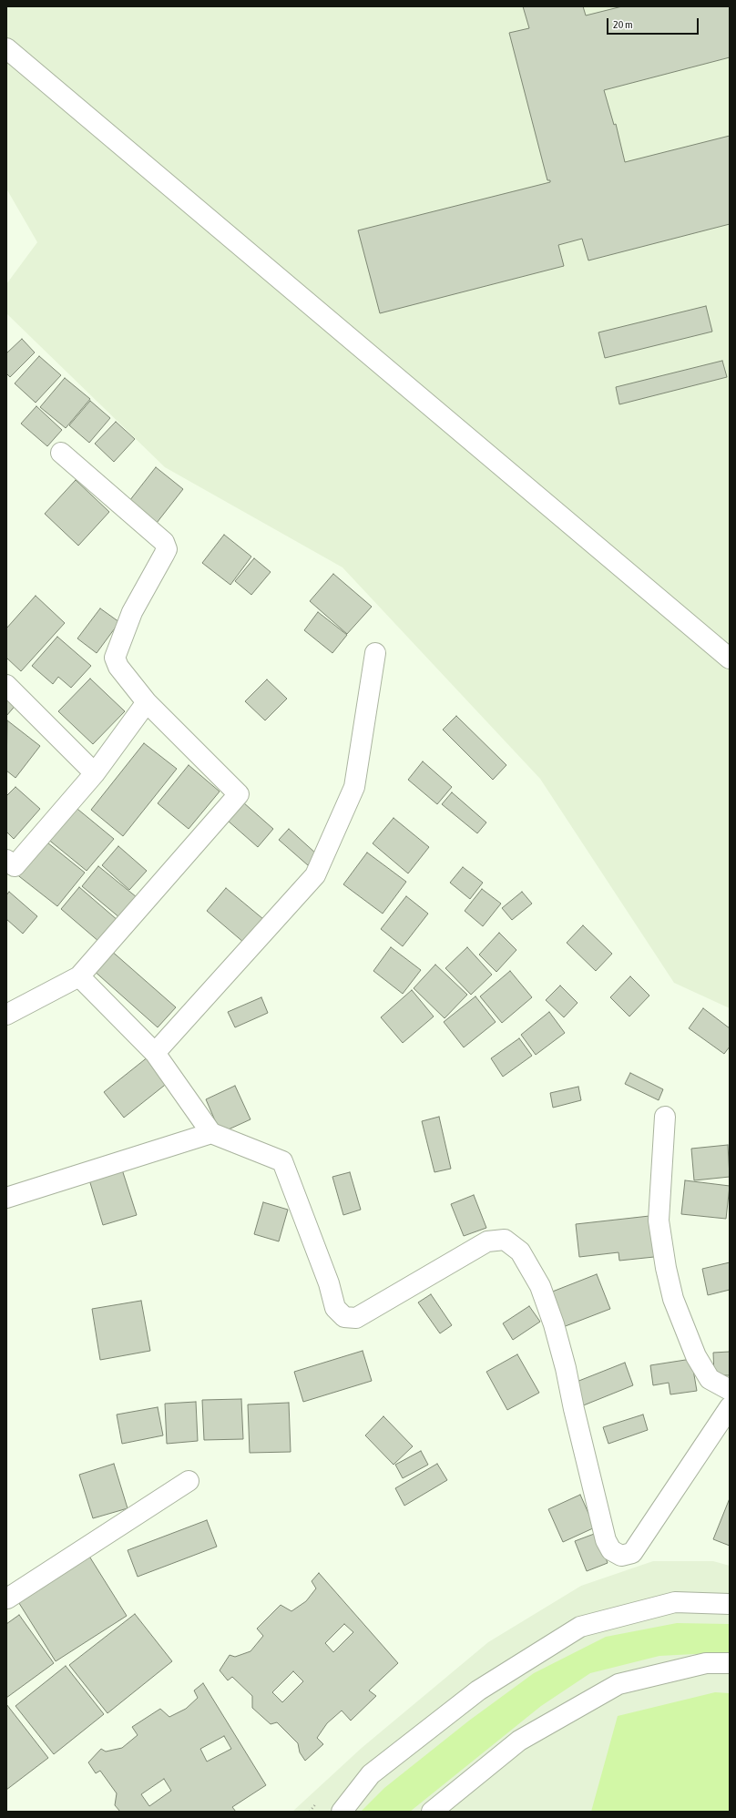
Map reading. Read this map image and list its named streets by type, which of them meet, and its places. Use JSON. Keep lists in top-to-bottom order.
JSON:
{
  "scale_bar": "20 m"
}
